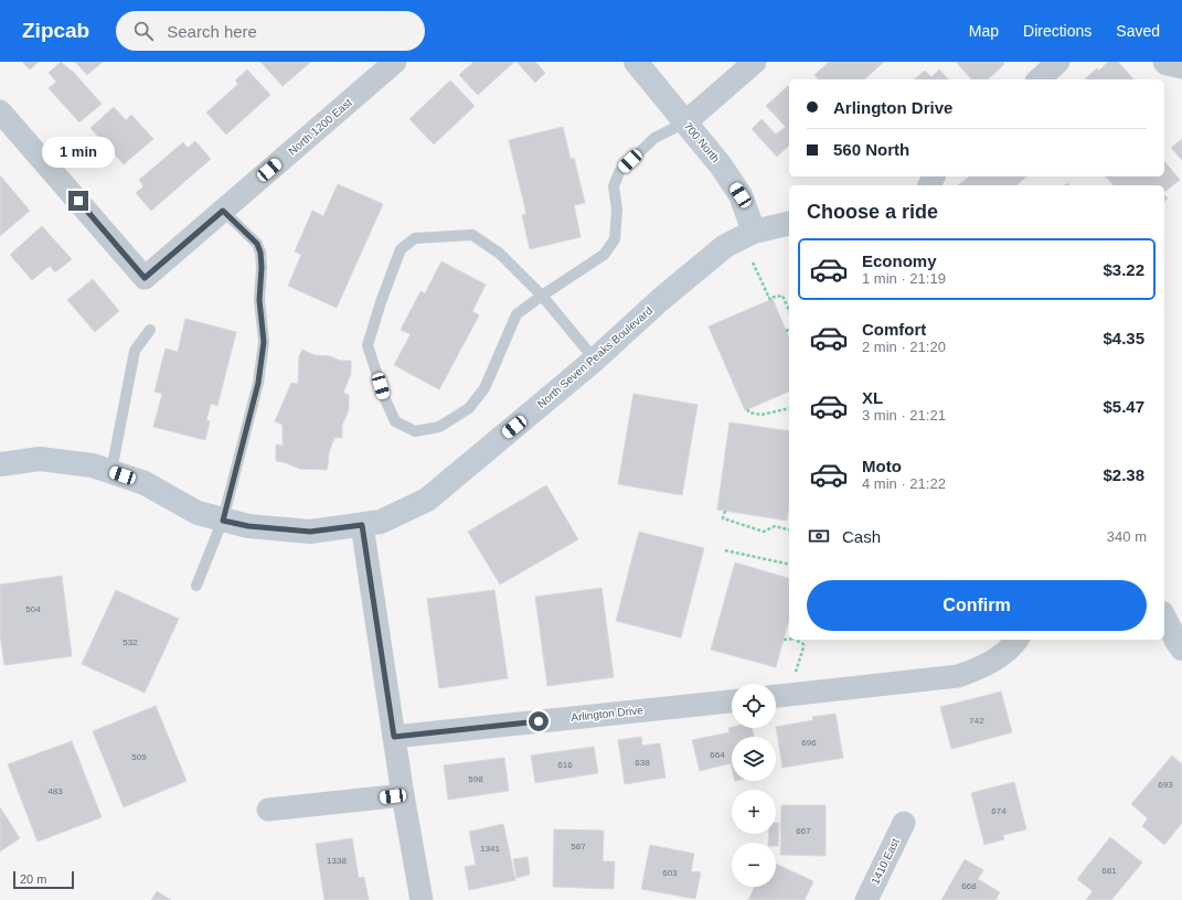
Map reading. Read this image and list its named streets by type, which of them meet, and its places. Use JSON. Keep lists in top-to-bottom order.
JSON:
{
  "streets": {
    "street": [
      "North 1200 East",
      "700 North",
      "North Seven Peaks Boulevard",
      "Arlington Drive",
      "1410 East"
    ]
  },
  "crossings": [
    ["700 North", "North Seven Peaks Boulevard"]
  ],
  "house_numbers": [
    "504",
    "532",
    "742",
    "696",
    "664",
    "509",
    "638",
    "616",
    "598",
    "693",
    "483",
    "674",
    "667",
    "587",
    "1341",
    "1338",
    "681",
    "603",
    "668"
  ],
  "scale_bar": "20 m",
  "page": {
    "header": "Zipcab",
    "search": "Search here",
    "nav": ["Map", "Directions", "Saved"],
    "banner": ["Arlington Drive", "560 North"],
    "bubble": "1 min",
    "heading": "Choose a ride",
    "list": [
      {
        "name": "Economy",
        "note": "1 min · 21:19",
        "value": "$3.22"
      },
      {
        "name": "Comfort",
        "note": "2 min · 21:20",
        "value": "$4.35"
      },
      {
        "name": "XL",
        "note": "3 min · 21:21",
        "value": "$5.47"
      },
      {
        "name": "Moto",
        "note": "4 min · 21:22",
        "value": "$2.38"
      }
    ],
    "pay": ["Cash", "340 m"],
    "buttons": "Confirm",
    "map_buttons": ["+", "−"],
    "scale": "20 m"
  }
}
